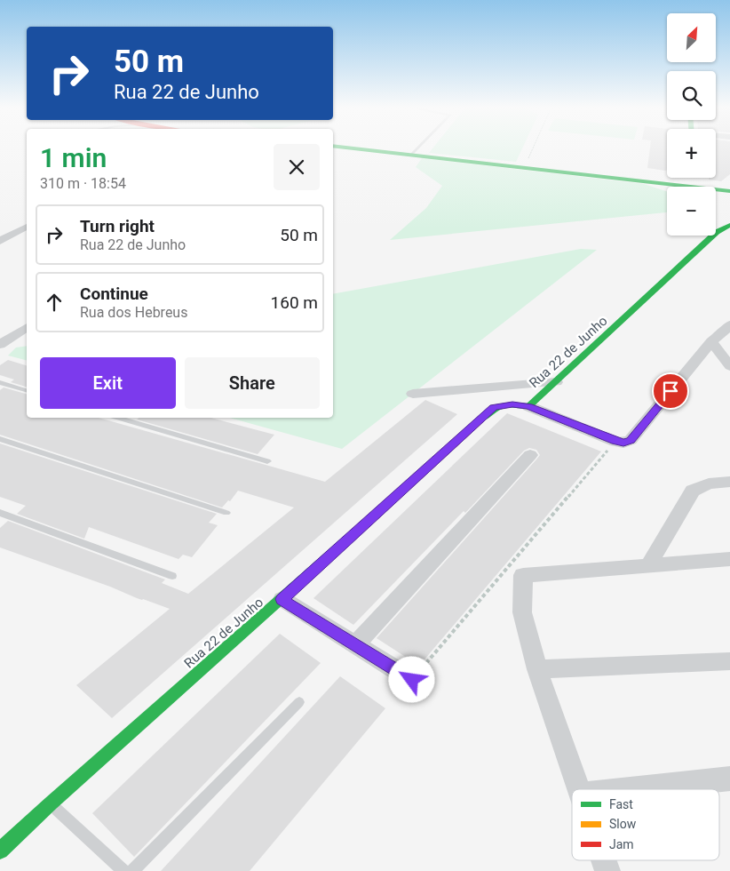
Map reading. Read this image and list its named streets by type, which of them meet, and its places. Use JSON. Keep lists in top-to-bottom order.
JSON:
{
  "streets": {
    "street": ["Rua 22 de Junho"]
  },
  "legend": ["Fast", "Slow", "Jam"],
  "north": "top right",
  "page": {
    "map_buttons": ["+", "−"],
    "turn": ["50 m", "Rua 22 de Junho"],
    "heading": ["1 min", "310 m · 18:54"],
    "list": [
      {
        "name": "Turn right",
        "note": "Rua 22 de Junho",
        "value": "50 m"
      },
      {
        "name": "Continue",
        "note": "Rua dos Hebreus",
        "value": "160 m"
      }
    ],
    "buttons": ["Exit", "Share"]
  }
}
